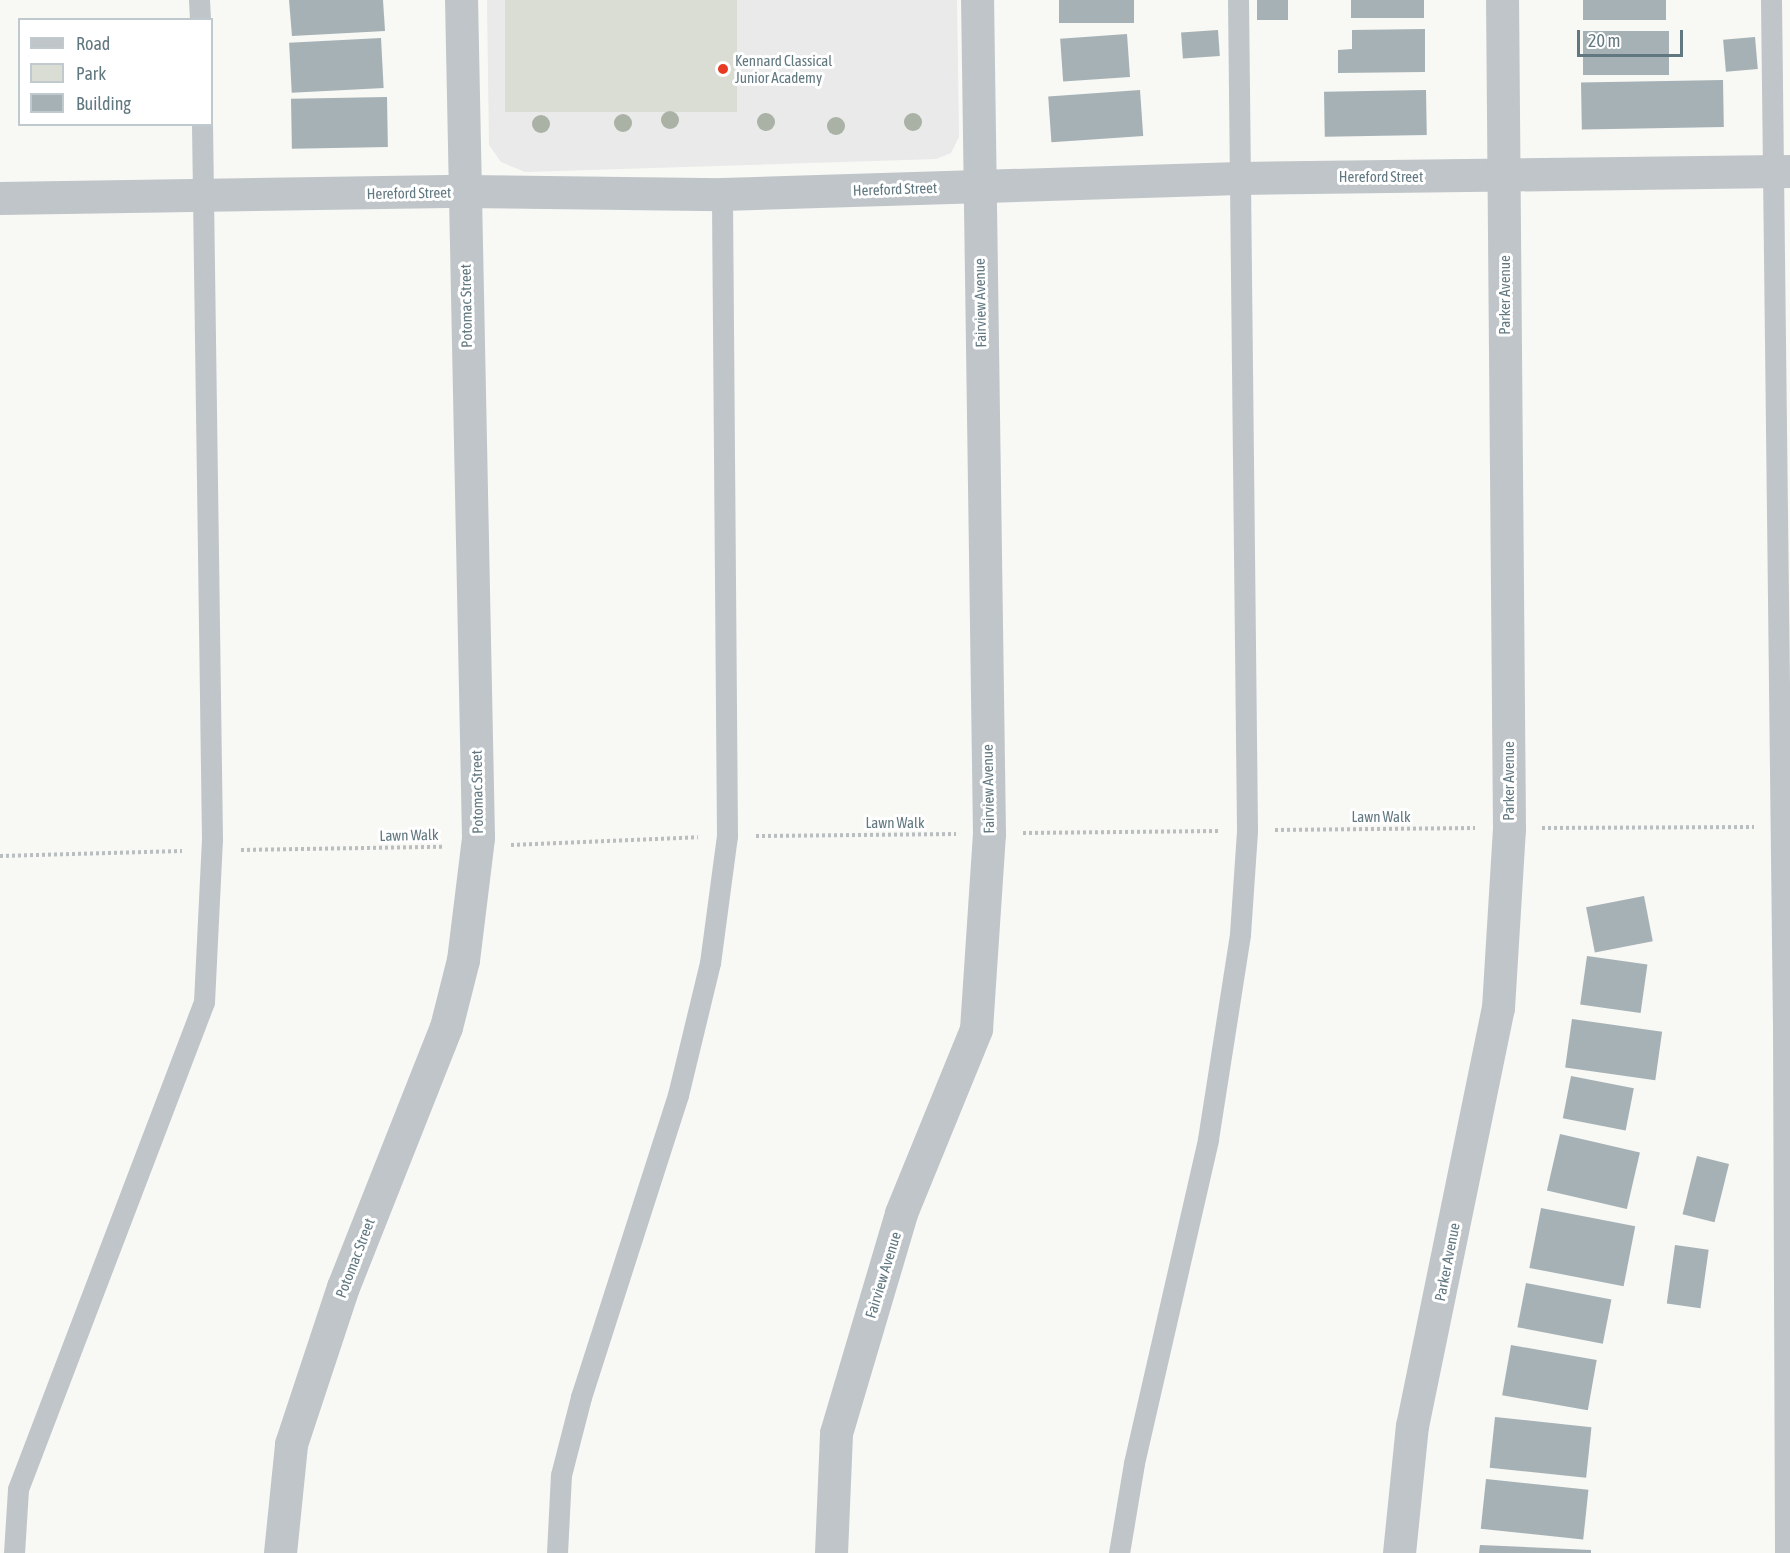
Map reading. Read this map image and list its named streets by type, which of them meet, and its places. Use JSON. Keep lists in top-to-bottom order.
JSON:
{
  "streets": {
    "street": [
      "Hereford Street",
      "Parker Avenue",
      "Fairview Avenue",
      "Potomac Street"
    ],
    "path": ["Lawn Walk"]
  },
  "crossings": [
    ["Hereford Street", "Parker Avenue"],
    ["Hereford Street", "Fairview Avenue"],
    ["Hereford Street", "Potomac Street"],
    ["Parker Avenue", "Lawn Walk"],
    ["Fairview Avenue", "Lawn Walk"],
    ["Potomac Street", "Lawn Walk"]
  ],
  "places": ["Kennard Classical Junior Academy"],
  "legend": ["Road", "Park", "Building"],
  "scale_bar": "20 m"
}
